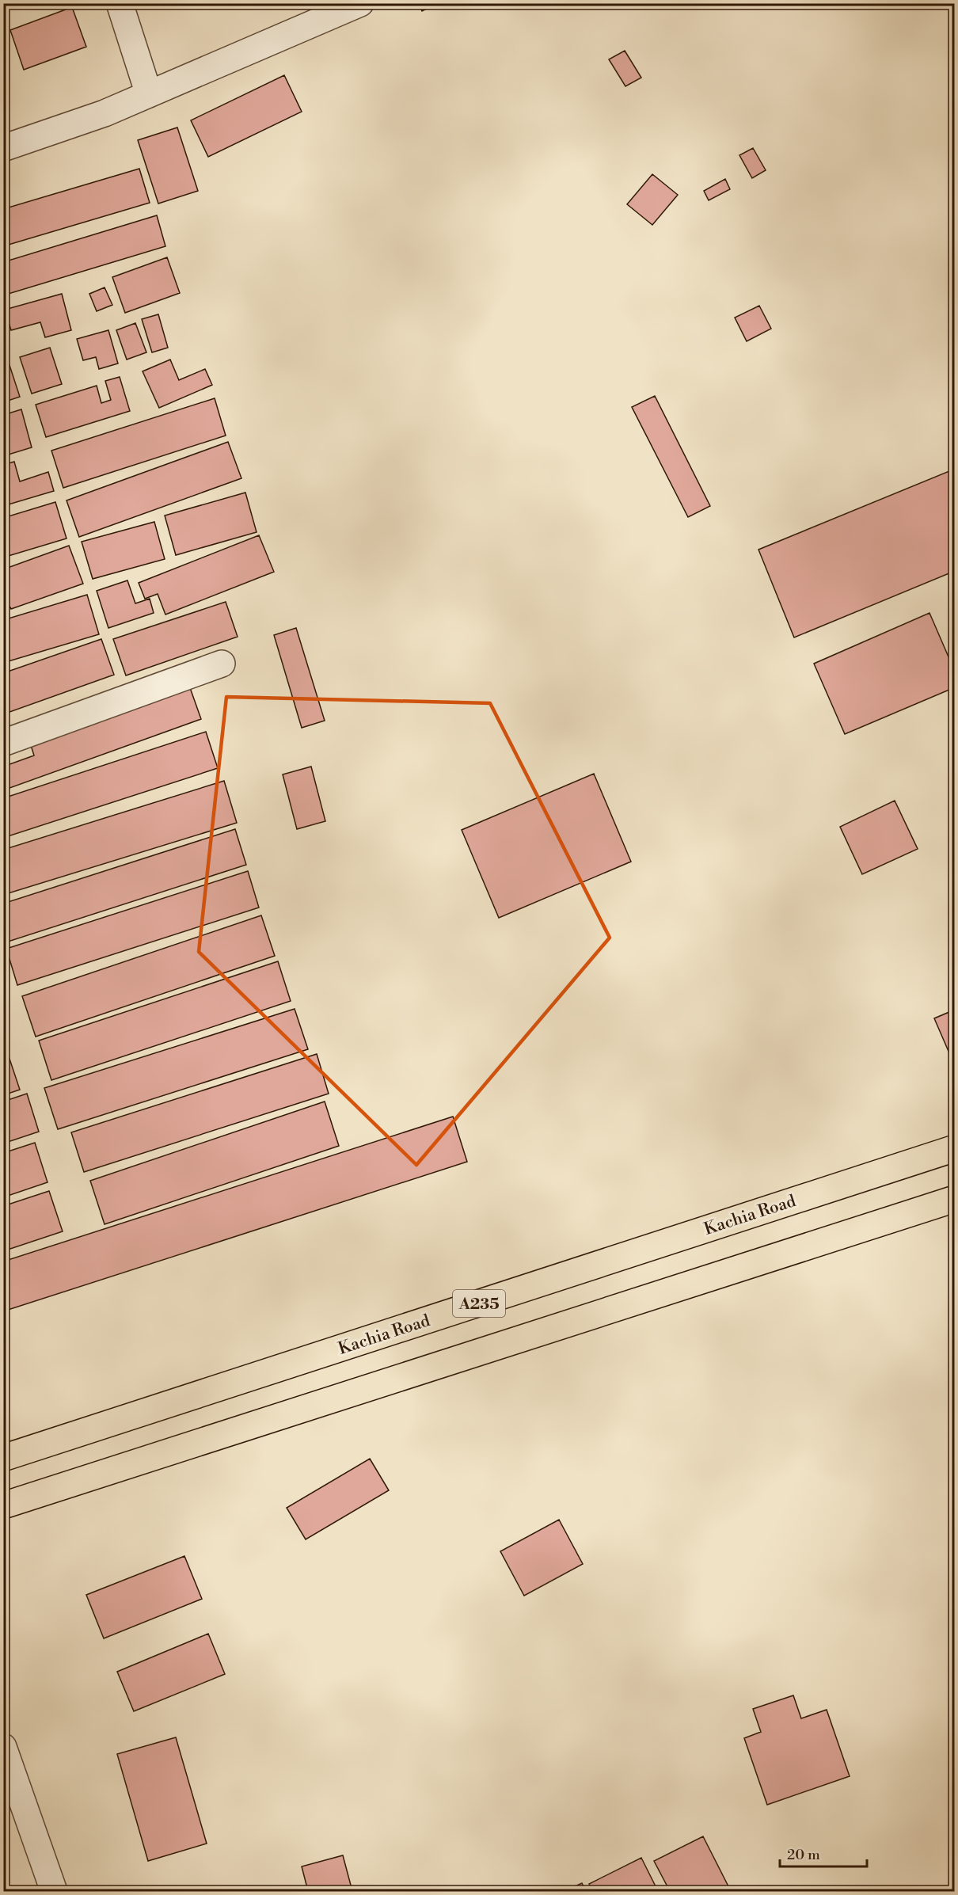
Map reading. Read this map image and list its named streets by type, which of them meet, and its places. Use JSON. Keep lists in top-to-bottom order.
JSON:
{
  "streets": {
    "highway": ["Kachia Road", "A235"]
  },
  "scale_bar": "20 m"
}
